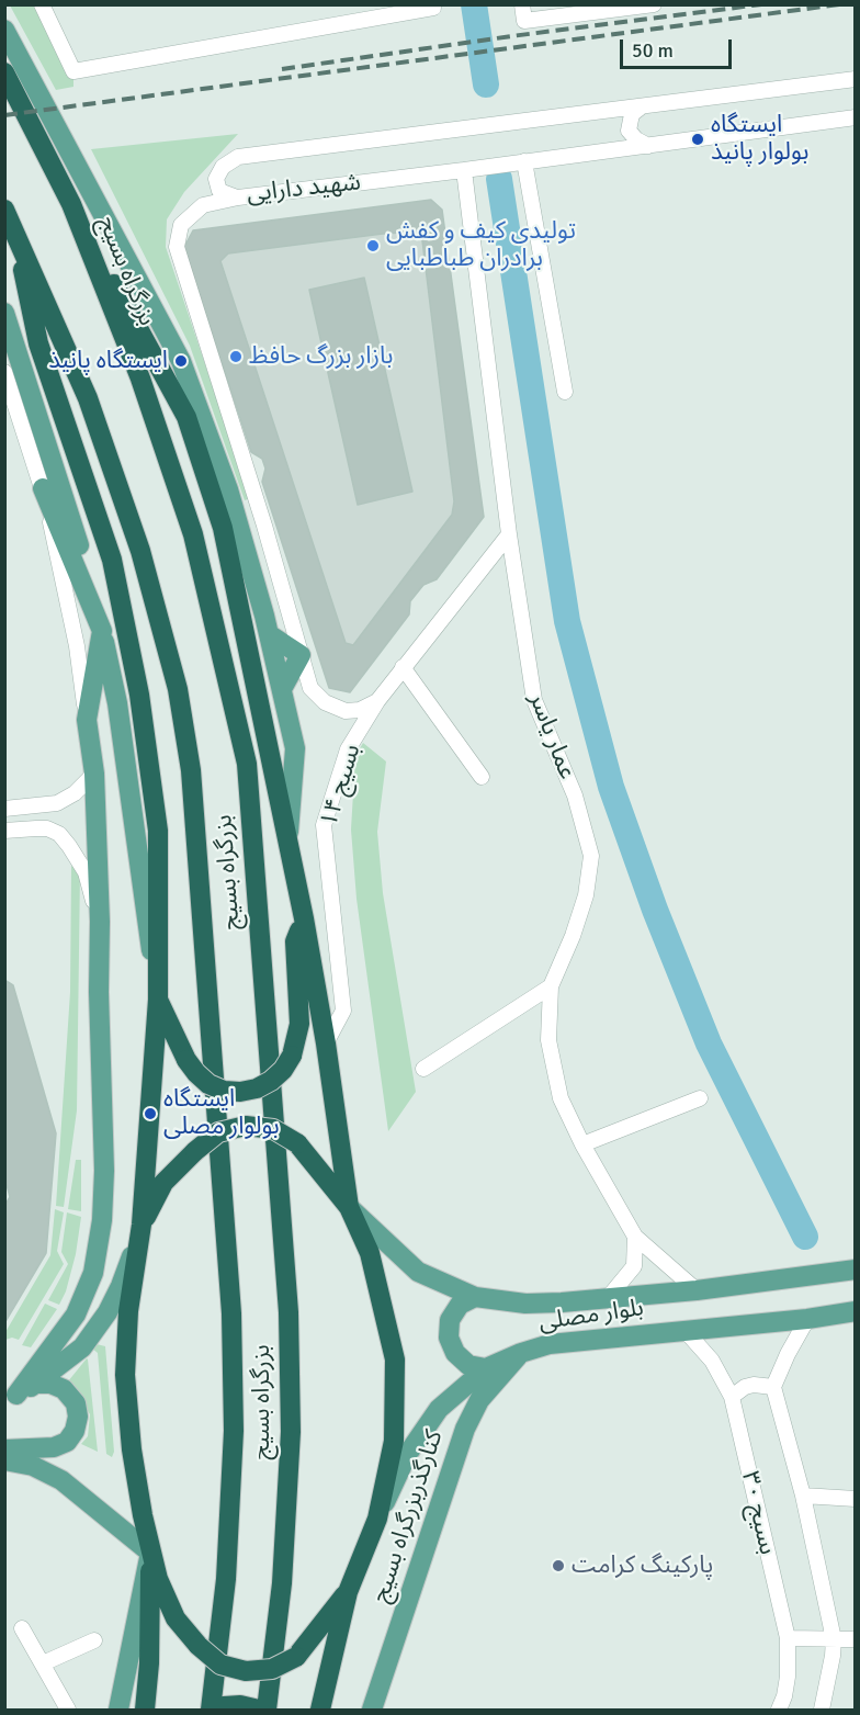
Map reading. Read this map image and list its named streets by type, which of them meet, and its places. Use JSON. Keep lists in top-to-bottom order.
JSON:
{
  "streets": {
    "highway": ["بزرگراه بسیج"],
    "main road": ["بلوار مصلی", "کنارگذربزرگراه بسیج"],
    "street": [
      "شهید دارایی",
      "عمار یاسر",
      "بسیج ۱۴",
      "بسیج ۳۰"
    ]
  },
  "crossings": [
    ["شهید دارایی", "عمار یاسر"],
    ["عمار یاسر", "بسیج ۱۴"],
    ["عمار یاسر", "بلوار مصلی"],
    ["بلوار مصلی", "بسیج ۳۰"],
    ["بلوار مصلی", "کنارگذربزرگراه بسیج"]
  ],
  "places": [
    "ایستگاه بولوار پانیذ",
    "تولیدی کیف و کفش برادران طباطبایی",
    "بازار بزرگ حافظ",
    "ایستگاه پانیذ",
    "ایستگاه بولوار مصلی",
    "پارکینگ کرامت"
  ],
  "scale_bar": "50 m"
}
